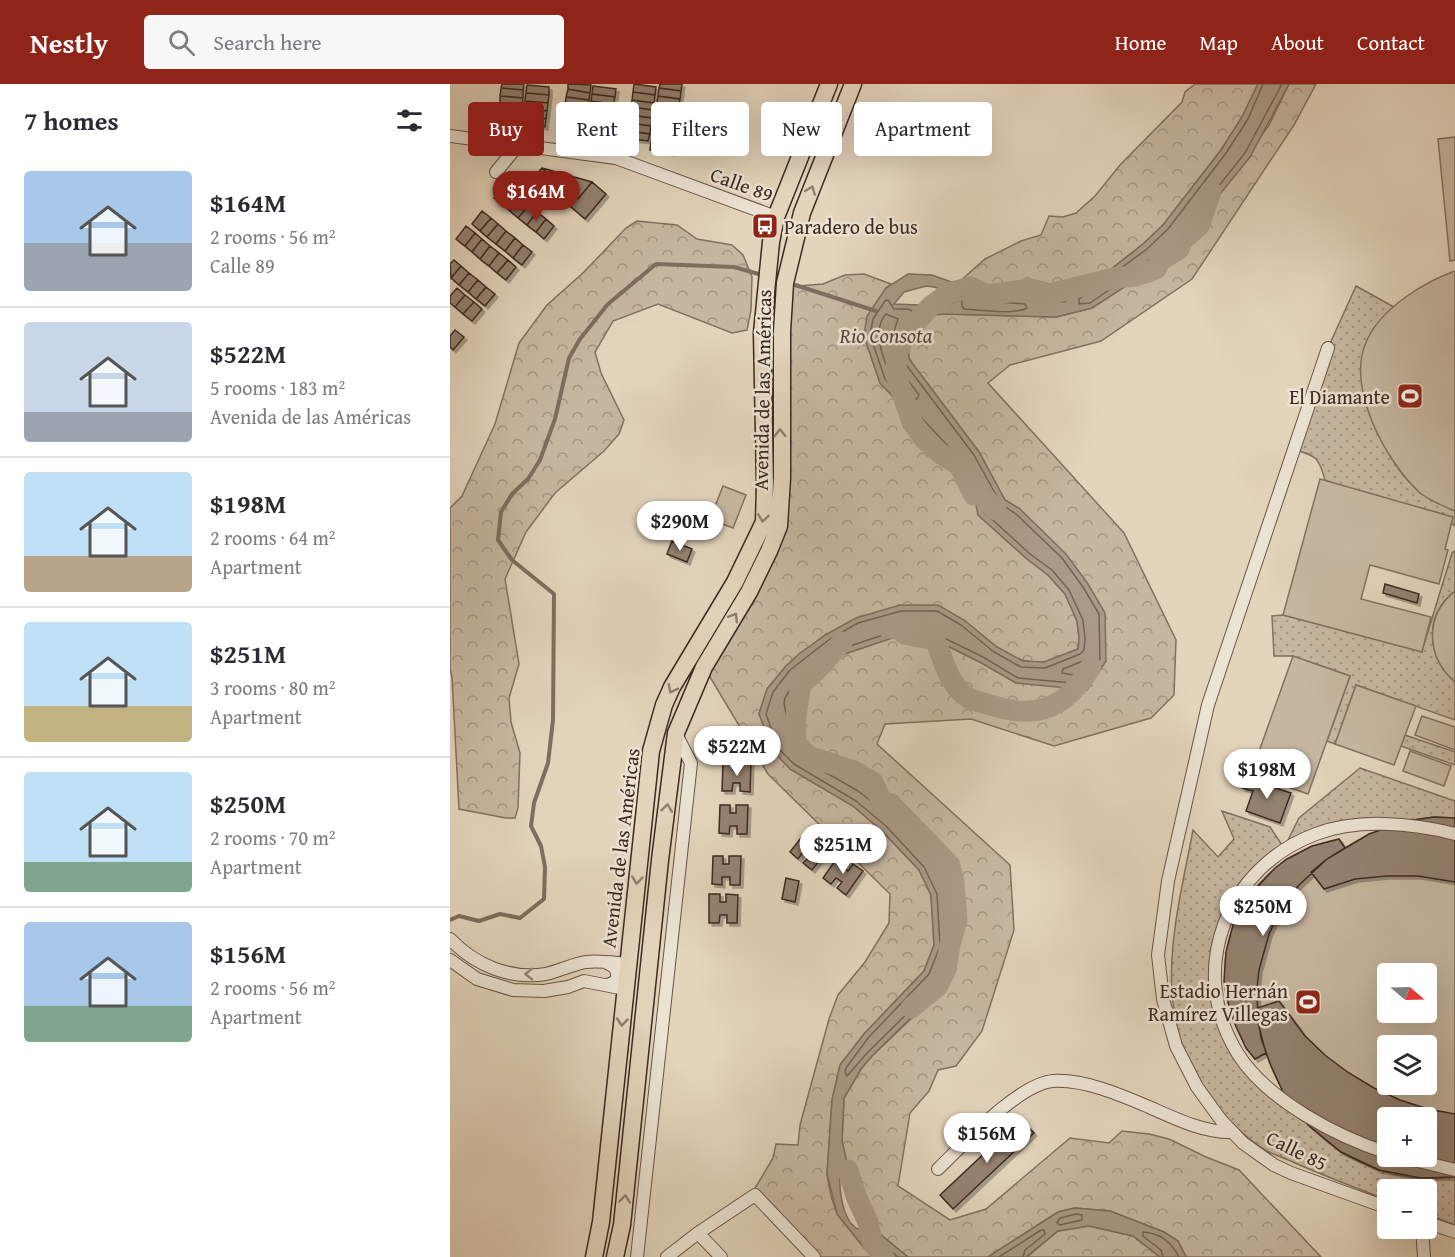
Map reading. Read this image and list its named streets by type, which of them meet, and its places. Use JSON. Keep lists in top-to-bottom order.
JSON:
{
  "streets": {
    "main road": ["Avenida de las Américas"],
    "street": ["Calle 89", "Calle 85"]
  },
  "crossings": [
    ["Calle 89", "Avenida de las Américas"]
  ],
  "water": ["Rio Consota"],
  "places": {
    "bus stop": ["Paradero de bus"],
    "sports": ["El Diamante", "Estadio Hernán Ramírez Villegas"]
  },
  "north": "right",
  "page": {
    "header": "Nestly",
    "search": "Search here",
    "nav": [
      "Home",
      "Map",
      "About",
      "Contact"
    ],
    "heading": "7 homes",
    "chip": [
      "Buy",
      "Rent",
      "Filters",
      "New",
      "Apartment"
    ],
    "list": [
      {
        "name": "$164M",
        "note": "2 rooms · 56 m² · Calle 89"
      },
      {
        "name": "$522M",
        "note": "5 rooms · 183 m² · Avenida de las Américas"
      },
      {
        "name": "$198M",
        "note": "2 rooms · 64 m² · Apartment"
      },
      {
        "name": "$251M",
        "note": "3 rooms · 80 m² · Apartment"
      },
      {
        "name": "$250M",
        "note": "2 rooms · 70 m² · Apartment"
      },
      {
        "name": "$156M",
        "note": "2 rooms · 56 m² · Apartment"
      }
    ],
    "price": [
      "$164M",
      "$290M",
      "$522M",
      "$198M",
      "$251M",
      "$250M",
      "$156M"
    ],
    "map_buttons": ["+", "−"]
  }
}
